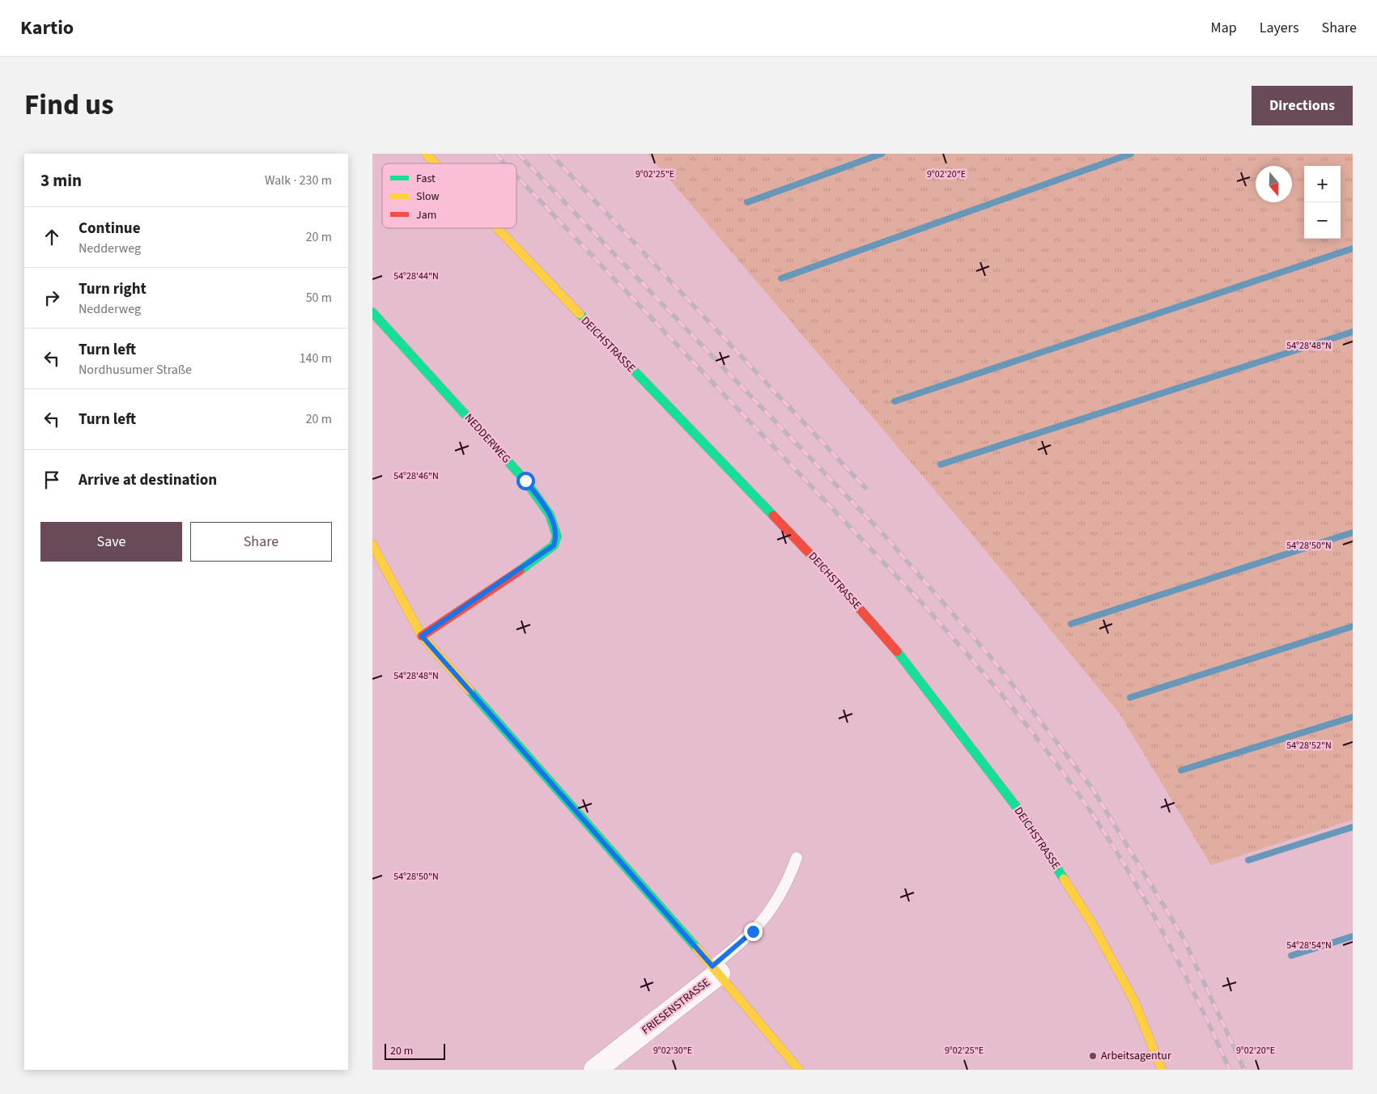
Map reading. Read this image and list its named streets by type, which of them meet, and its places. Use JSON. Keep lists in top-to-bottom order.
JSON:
{
  "streets": {
    "main road": ["DEICHSTRASSE", "NEDDERWEG"],
    "street": ["FRIESENSTRASSE"]
  },
  "places": ["Arbeitsagentur"],
  "legend": ["Fast", "Slow", "Jam"],
  "scale_bar": "20 m",
  "north": "bottom",
  "page": {
    "header": "Kartio",
    "nav": ["Map", "Layers", "Share"],
    "title": "Find us",
    "buttons": [
      "Directions",
      ["Save", "Share"]
    ],
    "heading": ["3 min", "Walk · 230 m"],
    "map_buttons": ["+", "−"],
    "list": [
      ["Continue", "Nedderweg", "20 m"],
      ["Turn right", "Nedderweg", "50 m"],
      ["Turn left", "Nordhusumer Straße", "140 m"],
      ["Turn left", "20 m"],
      "Arrive at destination"
    ],
    "scale": "20 m"
  },
  "coordinates": [
    "9°02'25\"E",
    "9°02'20\"E",
    "54°28'44\"N",
    "54°28'48\"N",
    "54°28'46\"N",
    "54°28'50\"N",
    "54°28'52\"N",
    "54°28'54\"N",
    "9°02'30\"E"
  ]
}
